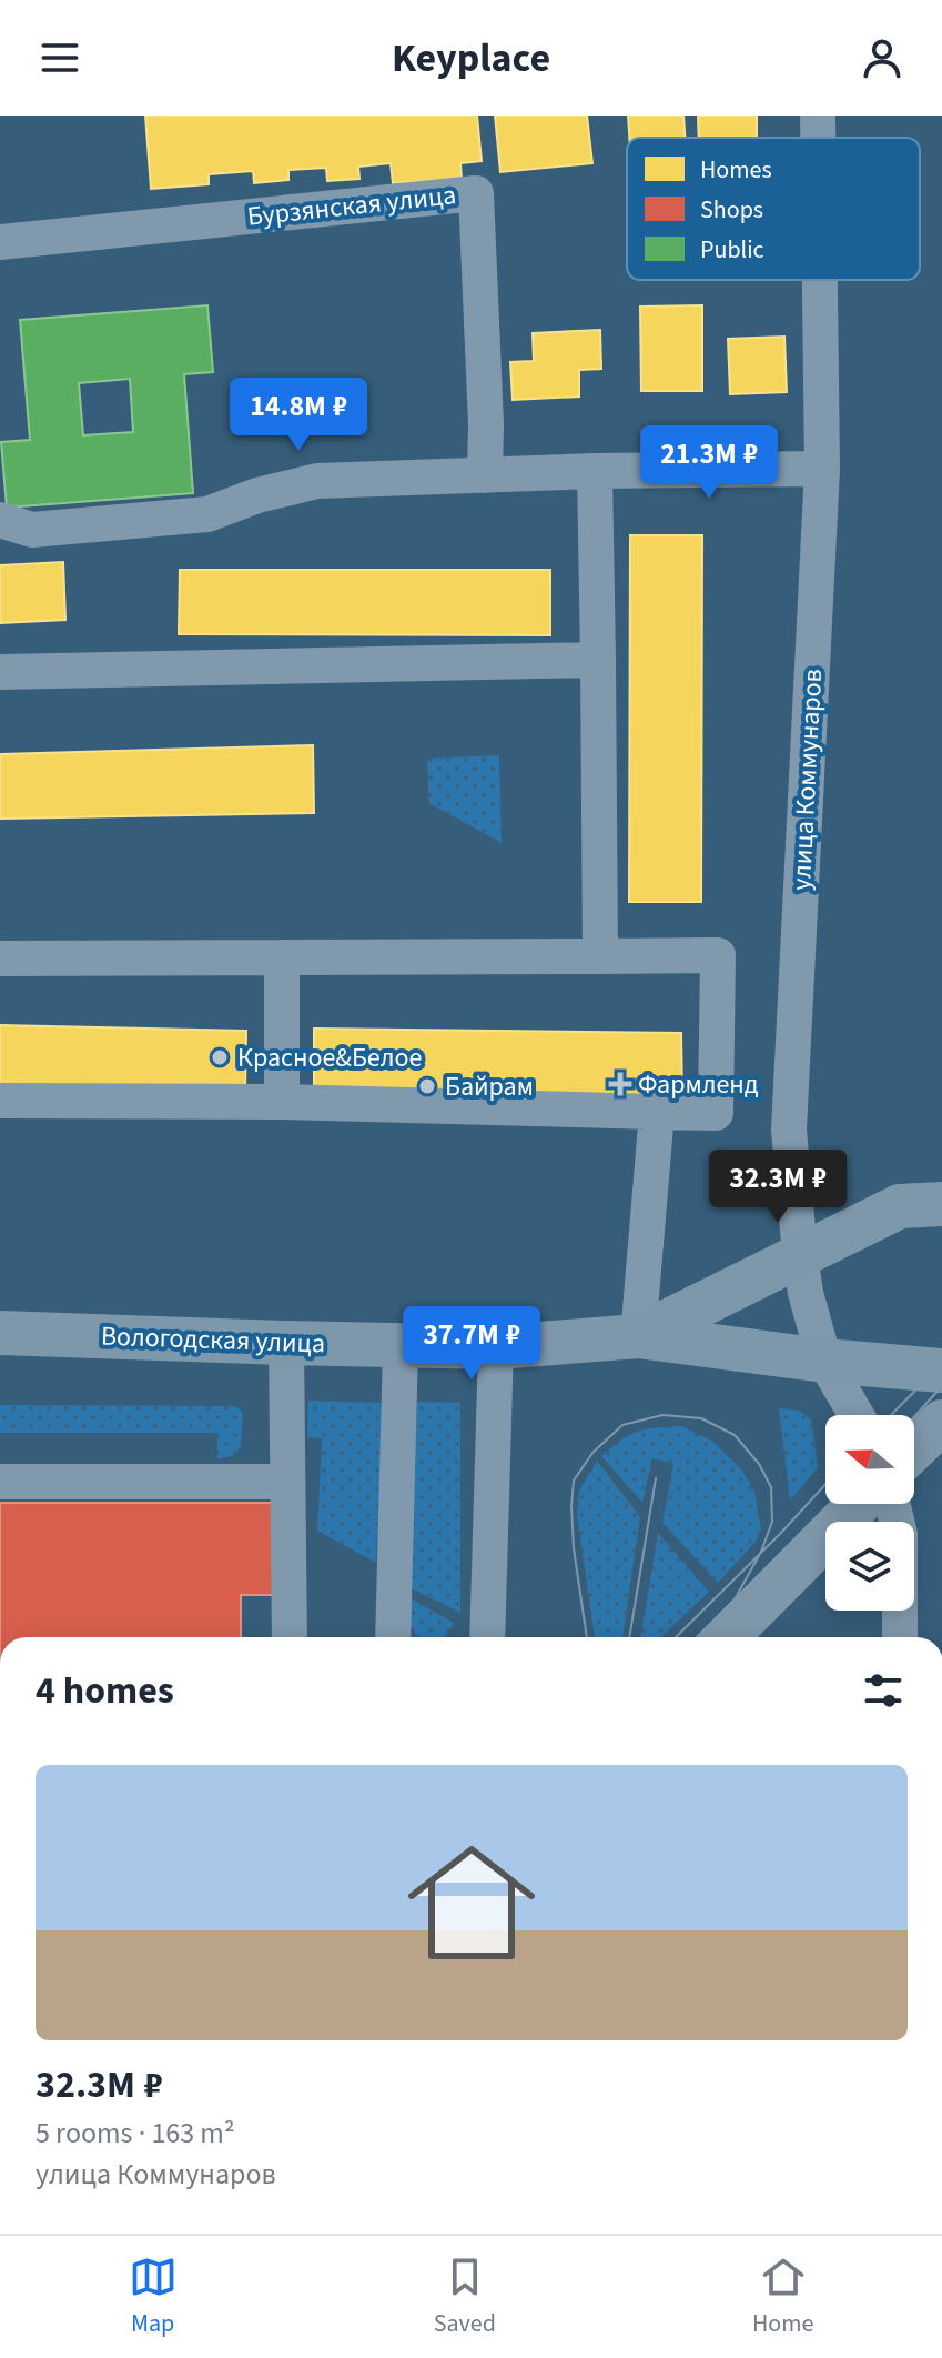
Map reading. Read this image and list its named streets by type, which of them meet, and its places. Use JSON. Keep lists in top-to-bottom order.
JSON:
{
  "streets": {
    "main road": ["Вологодская улица"],
    "street": ["Бурзянская улица", "улица Коммунаров"]
  },
  "crossings": [
    ["улица Коммунаров", "Вологодская улица"]
  ],
  "places": {
    "other": ["Красное&Белое", "Байрам"],
    "health": ["Фармленд"]
  },
  "legend": ["Homes", "Shops", "Public"],
  "north": "left",
  "page": {
    "header": "Keyplace",
    "price": [
      "14.8M ₽",
      "21.3M ₽",
      "32.3M ₽",
      "37.7M ₽"
    ],
    "heading": "4 homes",
    "list": [
      {
        "name": "32.3M ₽",
        "note": "5 rooms · 163 m² · улица Коммунаров"
      }
    ],
    "tabs": ["Map", "Saved", "Home"]
  }
}
